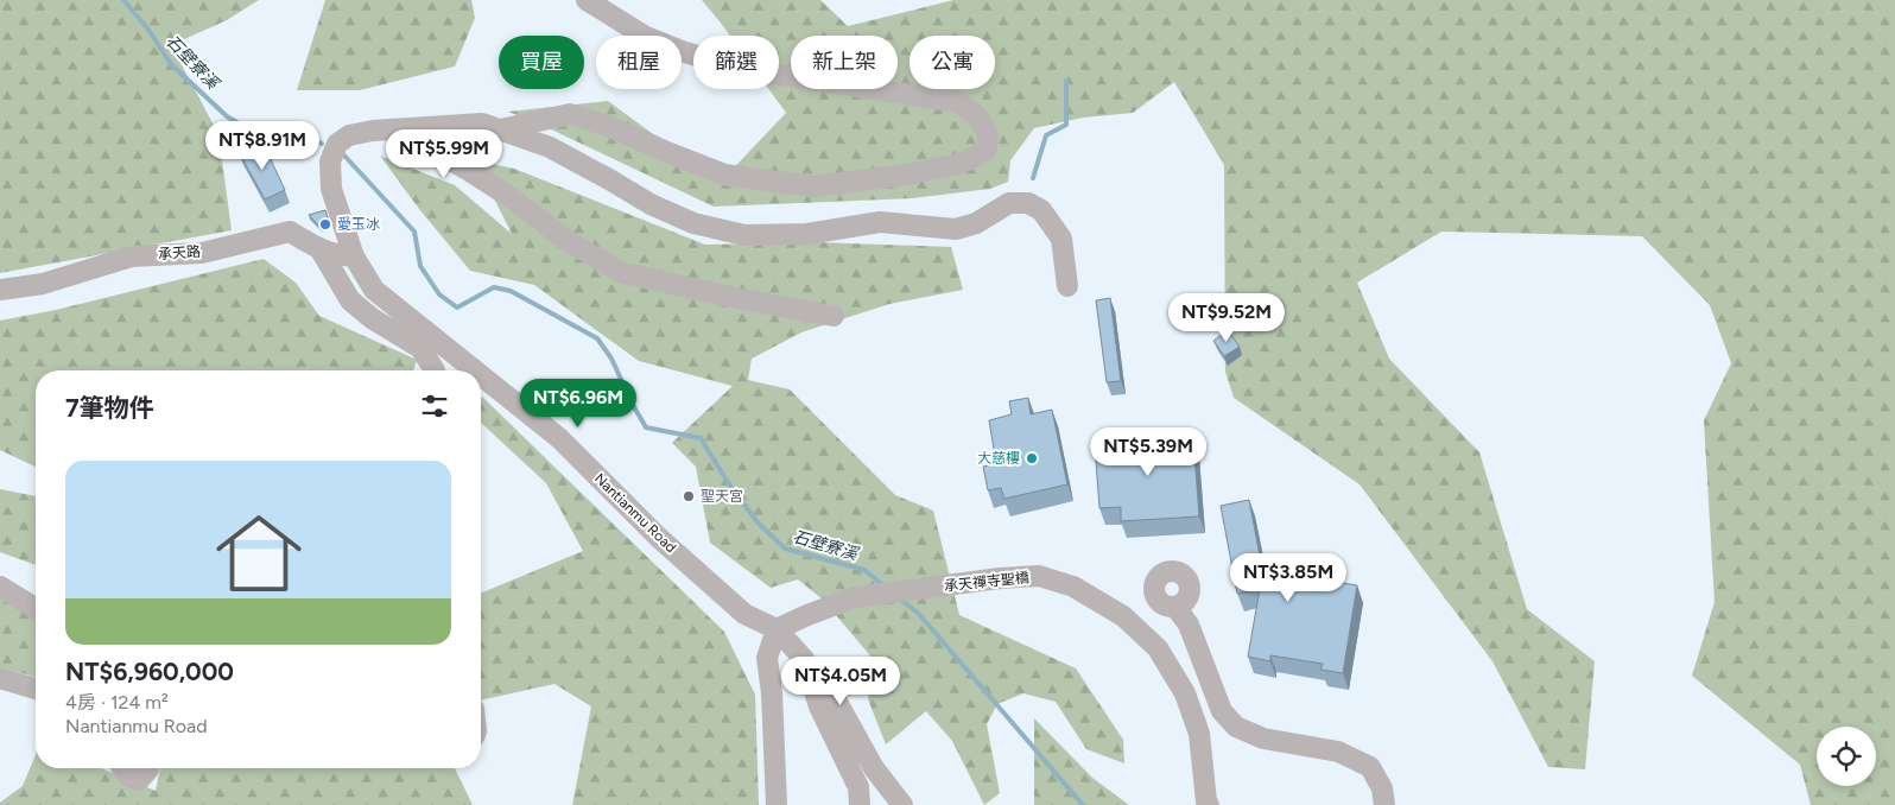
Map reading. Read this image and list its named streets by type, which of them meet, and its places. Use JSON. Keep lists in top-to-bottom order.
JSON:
{
  "streets": {
    "street": ["承天路", "Nantianmu Road", "承天禪寺聖橋"]
  },
  "crossings": [
    ["承天路", "Nantianmu Road"],
    ["Nantianmu Road", "承天禪寺聖橋"]
  ],
  "water": ["石壁寮溪"],
  "places": ["愛玉冰", "大慈樓", "聖天宮"],
  "page": {
    "chip": [
      "買屋",
      "租屋",
      "篩選",
      "新上架",
      "公寓"
    ],
    "price": [
      "NT$8.91M",
      "NT$5.99M",
      "NT$9.52M",
      "NT$6.96M",
      "NT$5.39M",
      "NT$3.85M",
      "NT$4.05M"
    ],
    "heading": "7筆物件",
    "list": [
      {
        "name": "NT$6,960,000",
        "note": "4房 · 124 m² · Nantianmu Road"
      }
    ]
  }
}
